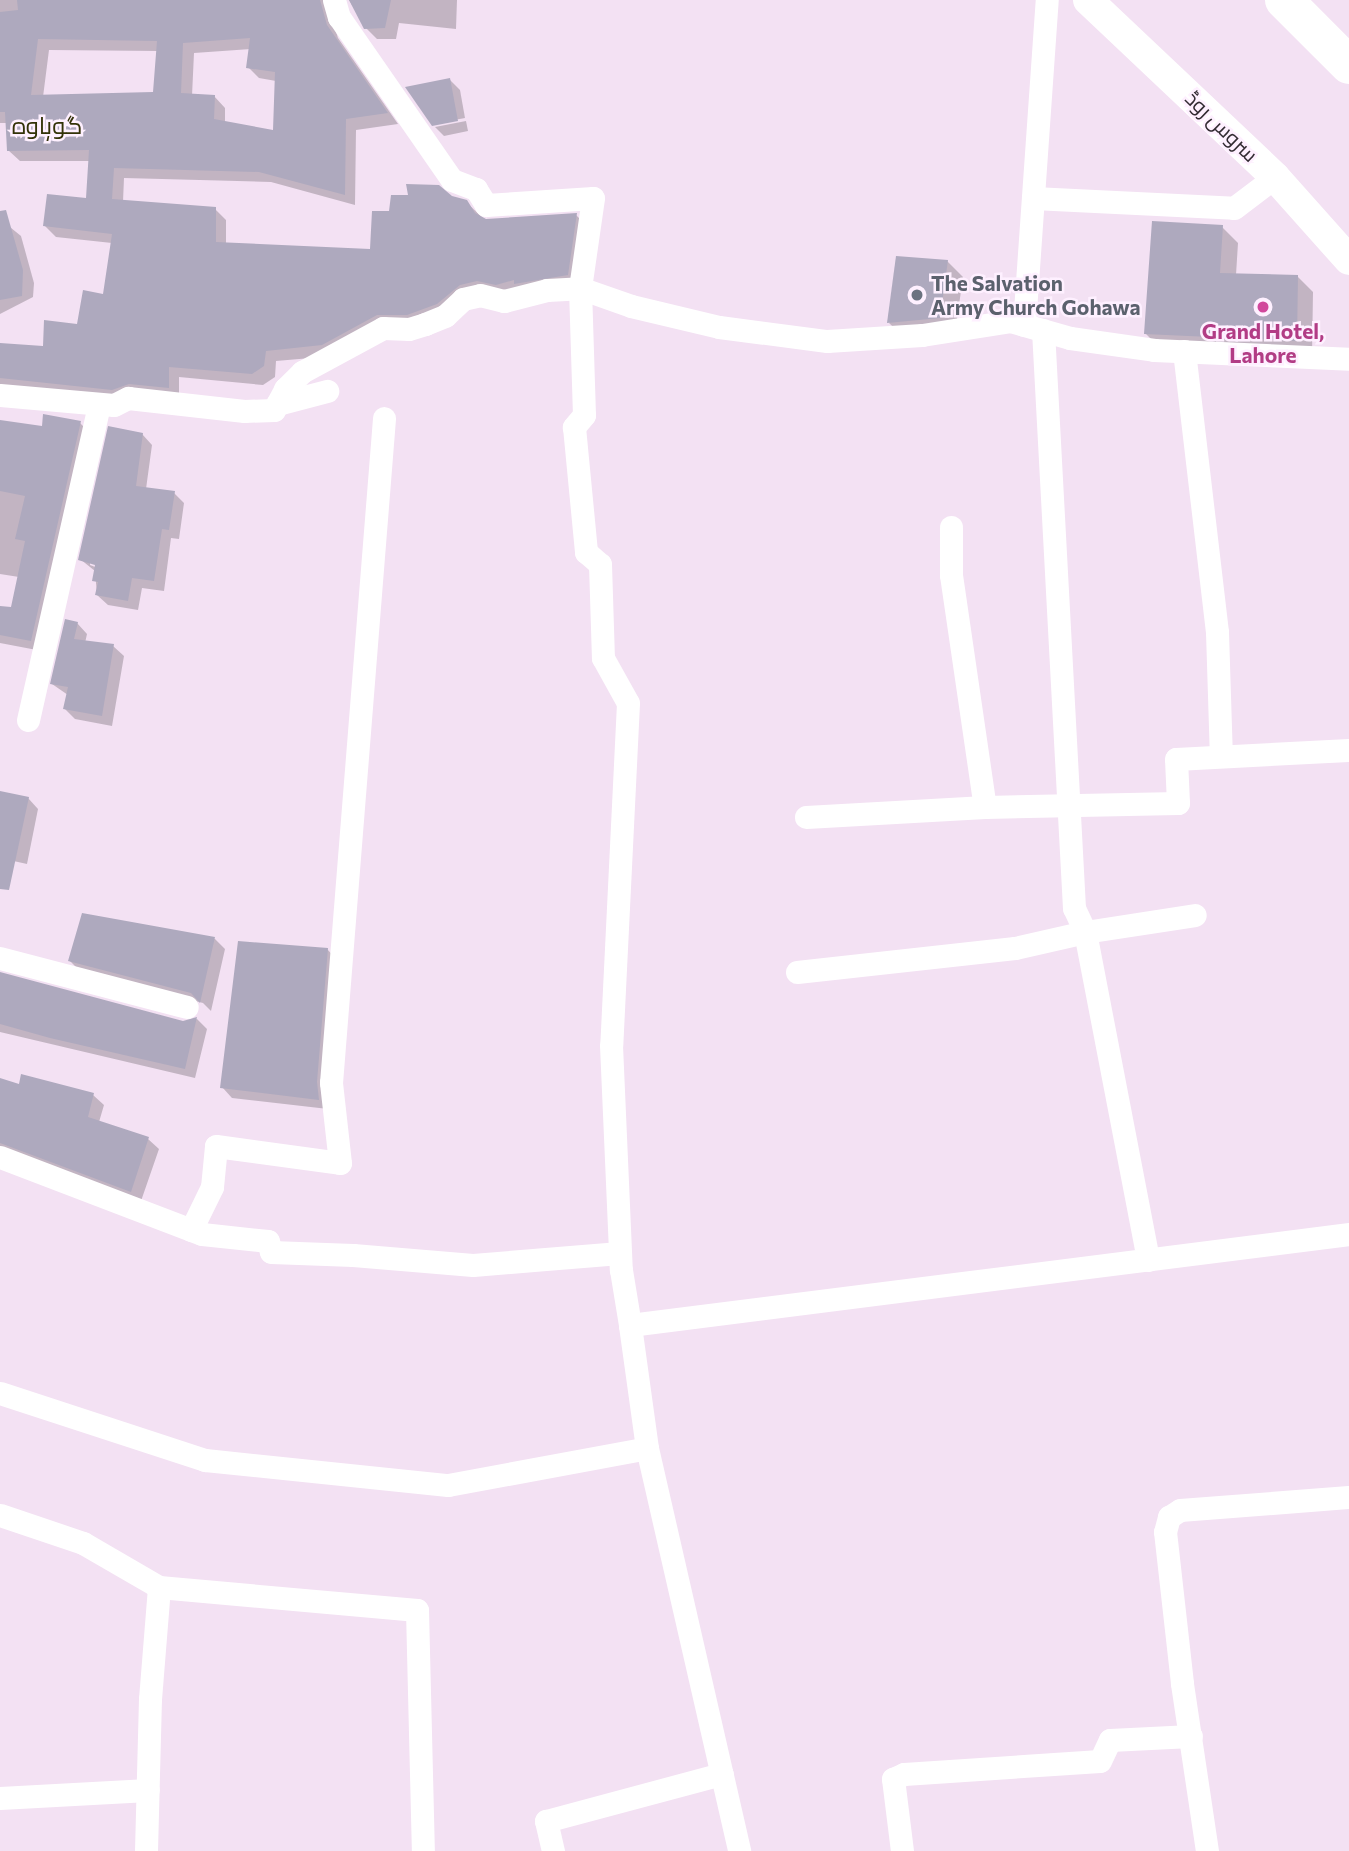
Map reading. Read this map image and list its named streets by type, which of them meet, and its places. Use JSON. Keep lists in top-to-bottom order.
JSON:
{
  "streets": {
    "street": ["سروس روڈ"]
  },
  "districts": ["گوہاوہ"],
  "places": ["The Salvation Army Church Gohawa", "Grand Hotel, Lahore"]
}
